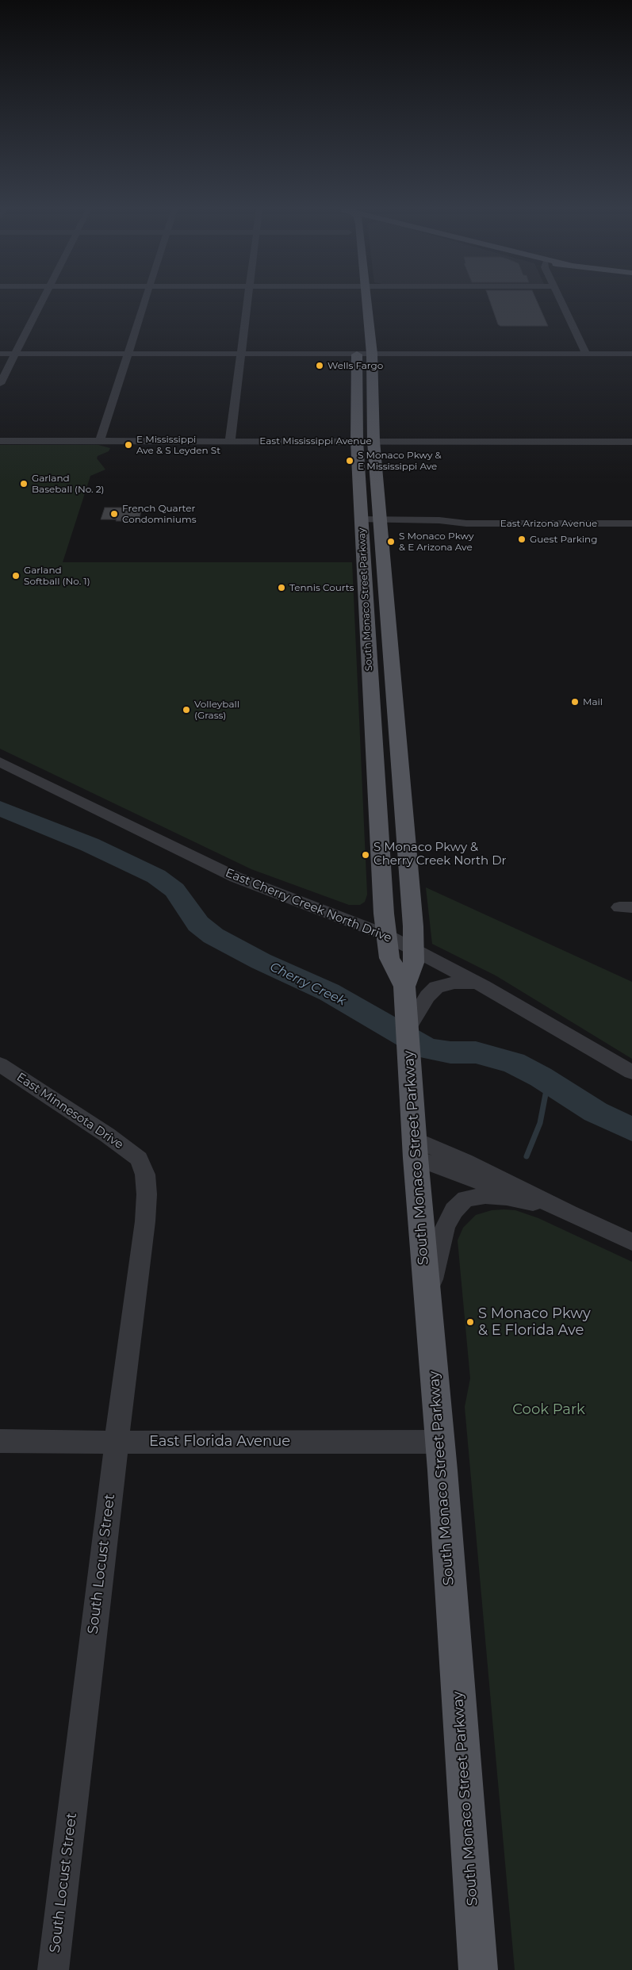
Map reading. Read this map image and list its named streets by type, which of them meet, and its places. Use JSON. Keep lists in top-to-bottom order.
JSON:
{
  "streets": {
    "main road": ["South Monaco Street Parkway"],
    "street": [
      "East Mississippi Avenue",
      "East Arizona Avenue",
      "East Cherry Creek North Drive",
      "East Minnesota Drive",
      "East Florida Avenue",
      "South Locust Street"
    ]
  },
  "crossings": [
    ["East Mississippi Avenue", "South Monaco Street Parkway"],
    ["East Arizona Avenue", "South Monaco Street Parkway"],
    ["South Monaco Street Parkway", "East Cherry Creek North Drive"],
    ["South Monaco Street Parkway", "East Florida Avenue"],
    ["East Minnesota Drive", "South Locust Street"],
    ["East Florida Avenue", "South Locust Street"]
  ],
  "water": ["Cherry Creek"],
  "parks": ["Cook Park"],
  "places": [
    "Wells Fargo",
    "E Mississippi Ave & S Leyden St",
    "S Monaco Pkwy & E Mississippi Ave",
    "Garland Baseball (No. 2)",
    "French Quarter Condominiums",
    "Guest Parking",
    "S Monaco Pkwy & E Arizona Ave",
    "Garland Softball (No. 1)",
    "Tennis Courts",
    "Mail",
    "Volleyball (Grass)",
    "S Monaco Pkwy & Cherry Creek North Dr",
    "S Monaco Pkwy & E Florida Ave"
  ]
}
